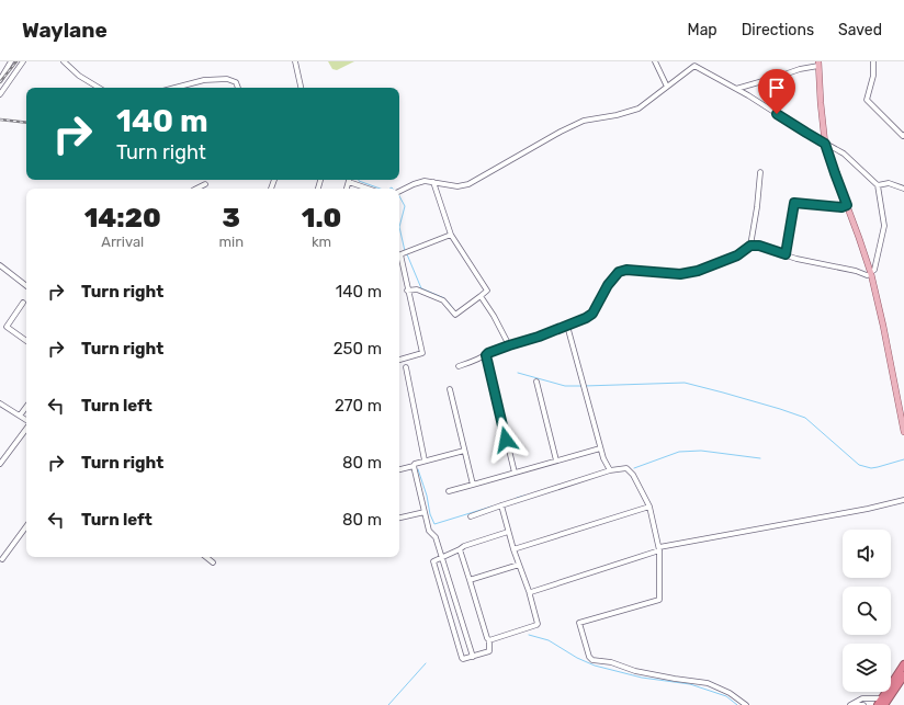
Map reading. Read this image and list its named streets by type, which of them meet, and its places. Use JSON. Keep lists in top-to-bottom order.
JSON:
{
  "page": {
    "header": "Waylane",
    "nav": ["Map", "Directions", "Saved"],
    "turn": ["140 m", "Turn right"],
    "eta": [
      "14:20",
      "Arrival",
      "3",
      "min",
      "1.0",
      "km"
    ],
    "list": [
      {
        "name": "Turn right",
        "value": "140 m"
      },
      {
        "name": "Turn right",
        "value": "250 m"
      },
      {
        "name": "Turn left",
        "value": "270 m"
      },
      {
        "name": "Turn right",
        "value": "80 m"
      },
      {
        "name": "Turn left",
        "value": "80 m"
      }
    ]
  }
}
